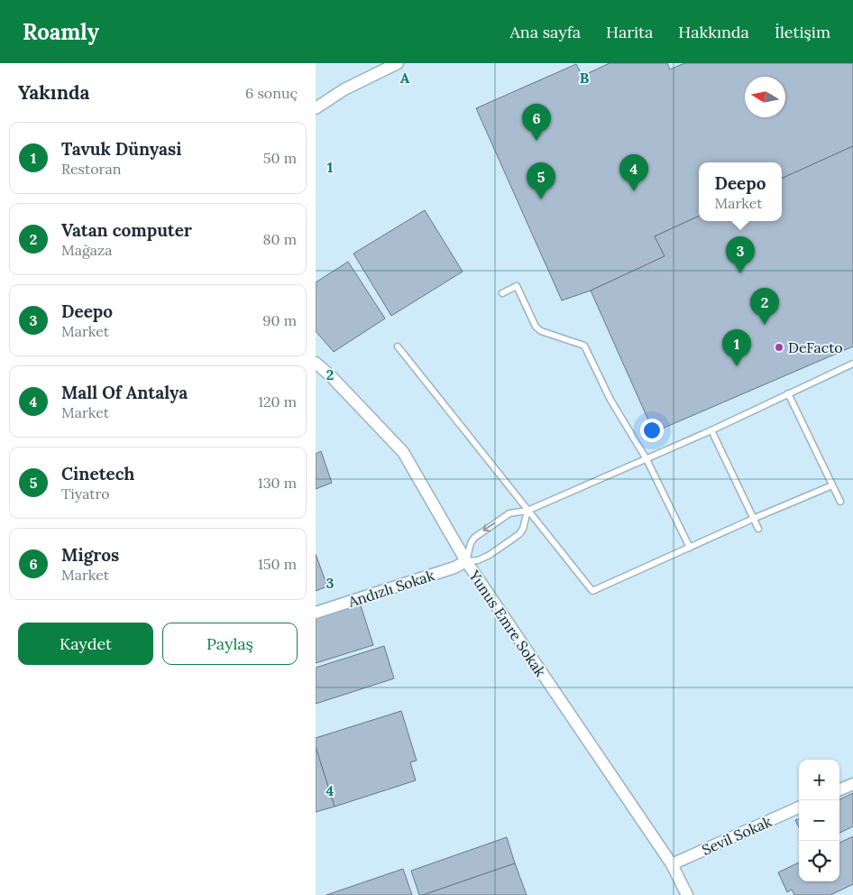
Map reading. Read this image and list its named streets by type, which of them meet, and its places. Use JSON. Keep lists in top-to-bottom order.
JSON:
{
  "streets": {
    "street": ["Andızlı Sokak", "Yunus Emre Sokak", "Sevil Sokak"]
  },
  "crossings": [
    ["Andızlı Sokak", "Yunus Emre Sokak"],
    ["Yunus Emre Sokak", "Sevil Sokak"]
  ],
  "places": ["DeFacto"],
  "north": "left",
  "page": {
    "header": "Roamly",
    "nav": [
      "Ana sayfa",
      "Harita",
      "Hakkında",
      "İletişim"
    ],
    "heading": ["Yakında", "6 sonuç"],
    "pins": [
      "6",
      "4",
      "5",
      "3",
      "2",
      "1"
    ],
    "list": [
      {
        "mark": "1",
        "name": "Tavuk Dünyasi",
        "note": "Restoran",
        "value": "50 m"
      },
      {
        "mark": "2",
        "name": "Vatan computer",
        "note": "Mağaza",
        "value": "80 m"
      },
      {
        "mark": "3",
        "name": "Deepo",
        "note": "Market",
        "value": "90 m"
      },
      {
        "mark": "4",
        "name": "Mall Of Antalya",
        "note": "Market",
        "value": "120 m"
      },
      {
        "mark": "5",
        "name": "Cinetech",
        "note": "Tiyatro",
        "value": "130 m"
      },
      {
        "mark": "6",
        "name": "Migros",
        "note": "Market",
        "value": "150 m"
      }
    ],
    "popup": ["Deepo", "Market"],
    "buttons": ["Kaydet", "Paylaş"],
    "map_buttons": ["+", "−"]
  },
  "grid": {
    "columns": ["A", "B"],
    "rows": [
      "1",
      "2",
      "3",
      "4"
    ]
  }
}
